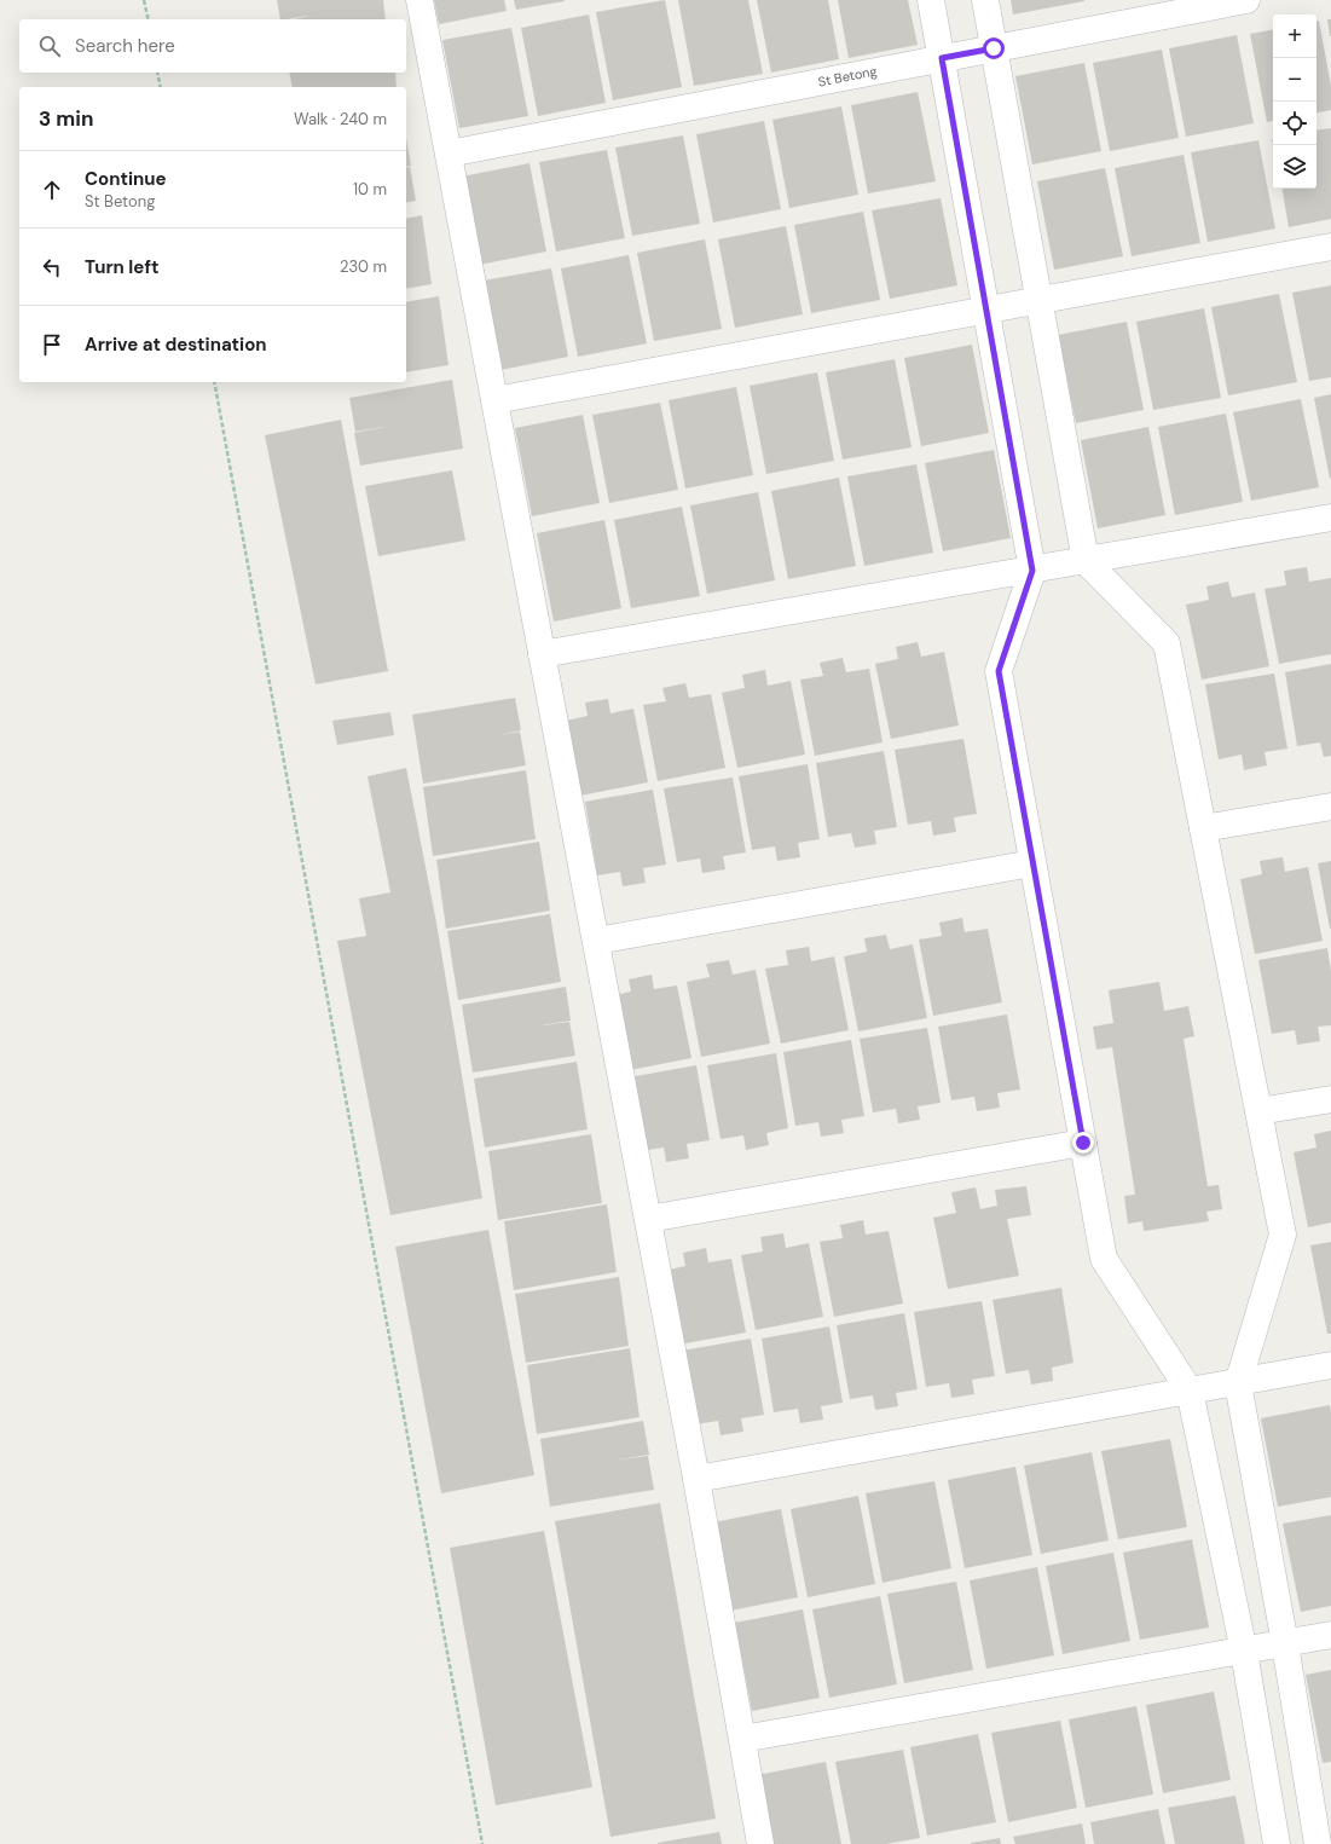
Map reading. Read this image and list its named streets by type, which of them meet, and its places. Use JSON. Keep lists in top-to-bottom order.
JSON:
{
  "streets": {
    "street": ["St Betong"]
  },
  "page": {
    "map_buttons": ["+", "−"],
    "search": "Search here",
    "heading": ["3 min", "Walk · 240 m"],
    "list": [
      ["Continue", "St Betong", "10 m"],
      ["Turn left", "230 m"],
      "Arrive at destination"
    ]
  }
}
